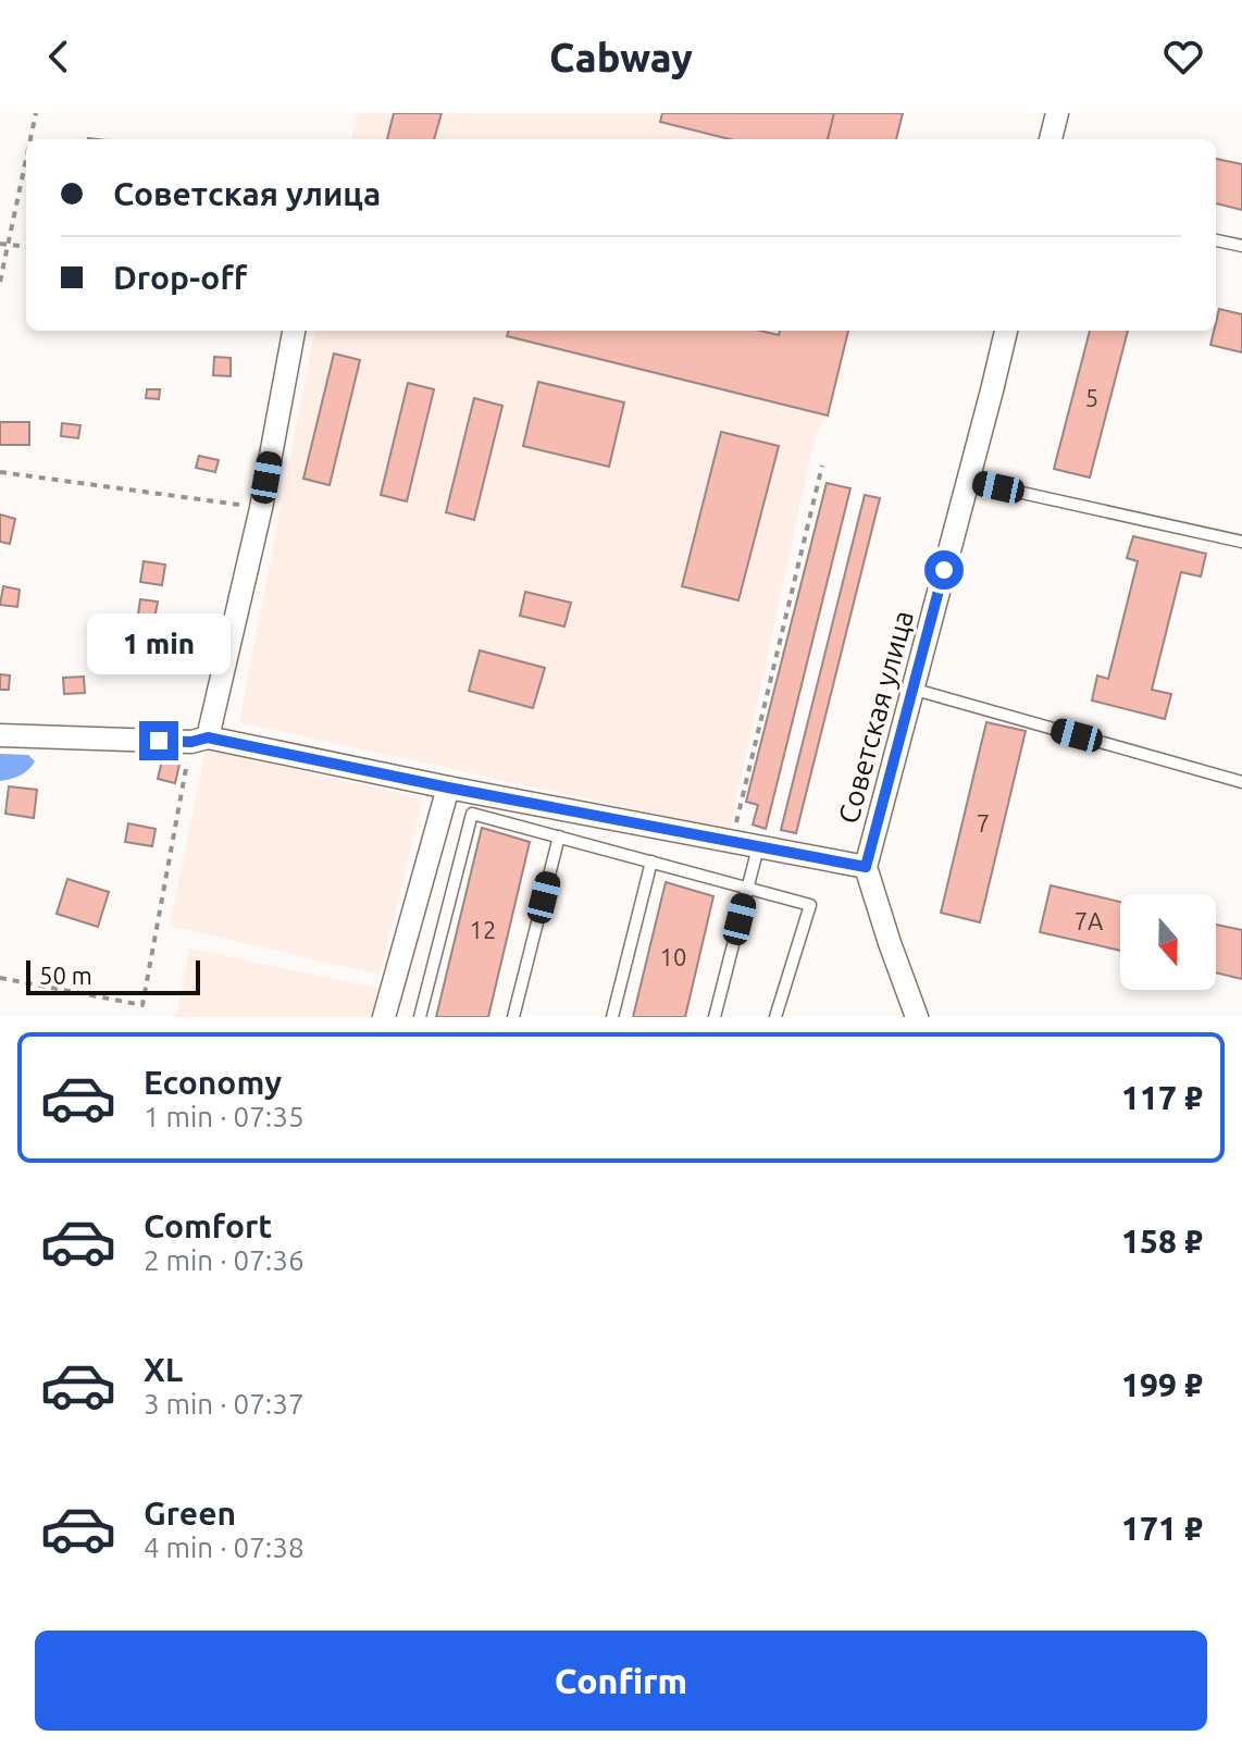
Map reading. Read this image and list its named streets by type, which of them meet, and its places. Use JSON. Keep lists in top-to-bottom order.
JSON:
{
  "streets": {
    "street": ["Советская улица"]
  },
  "house_numbers": [
    "5",
    "7",
    "7А",
    "12",
    "10"
  ],
  "scale_bar": "50 m",
  "north": "bottom",
  "page": {
    "header": "Cabway",
    "banner": ["Советская улица", "Drop-off"],
    "bubble": "1 min",
    "scale": "50 m",
    "list": [
      {
        "name": "Economy",
        "note": "1 min · 07:35",
        "value": "117 ₽"
      },
      {
        "name": "Comfort",
        "note": "2 min · 07:36",
        "value": "158 ₽"
      },
      {
        "name": "XL",
        "note": "3 min · 07:37",
        "value": "199 ₽"
      },
      {
        "name": "Green",
        "note": "4 min · 07:38",
        "value": "171 ₽"
      }
    ],
    "buttons": "Confirm"
  }
}
